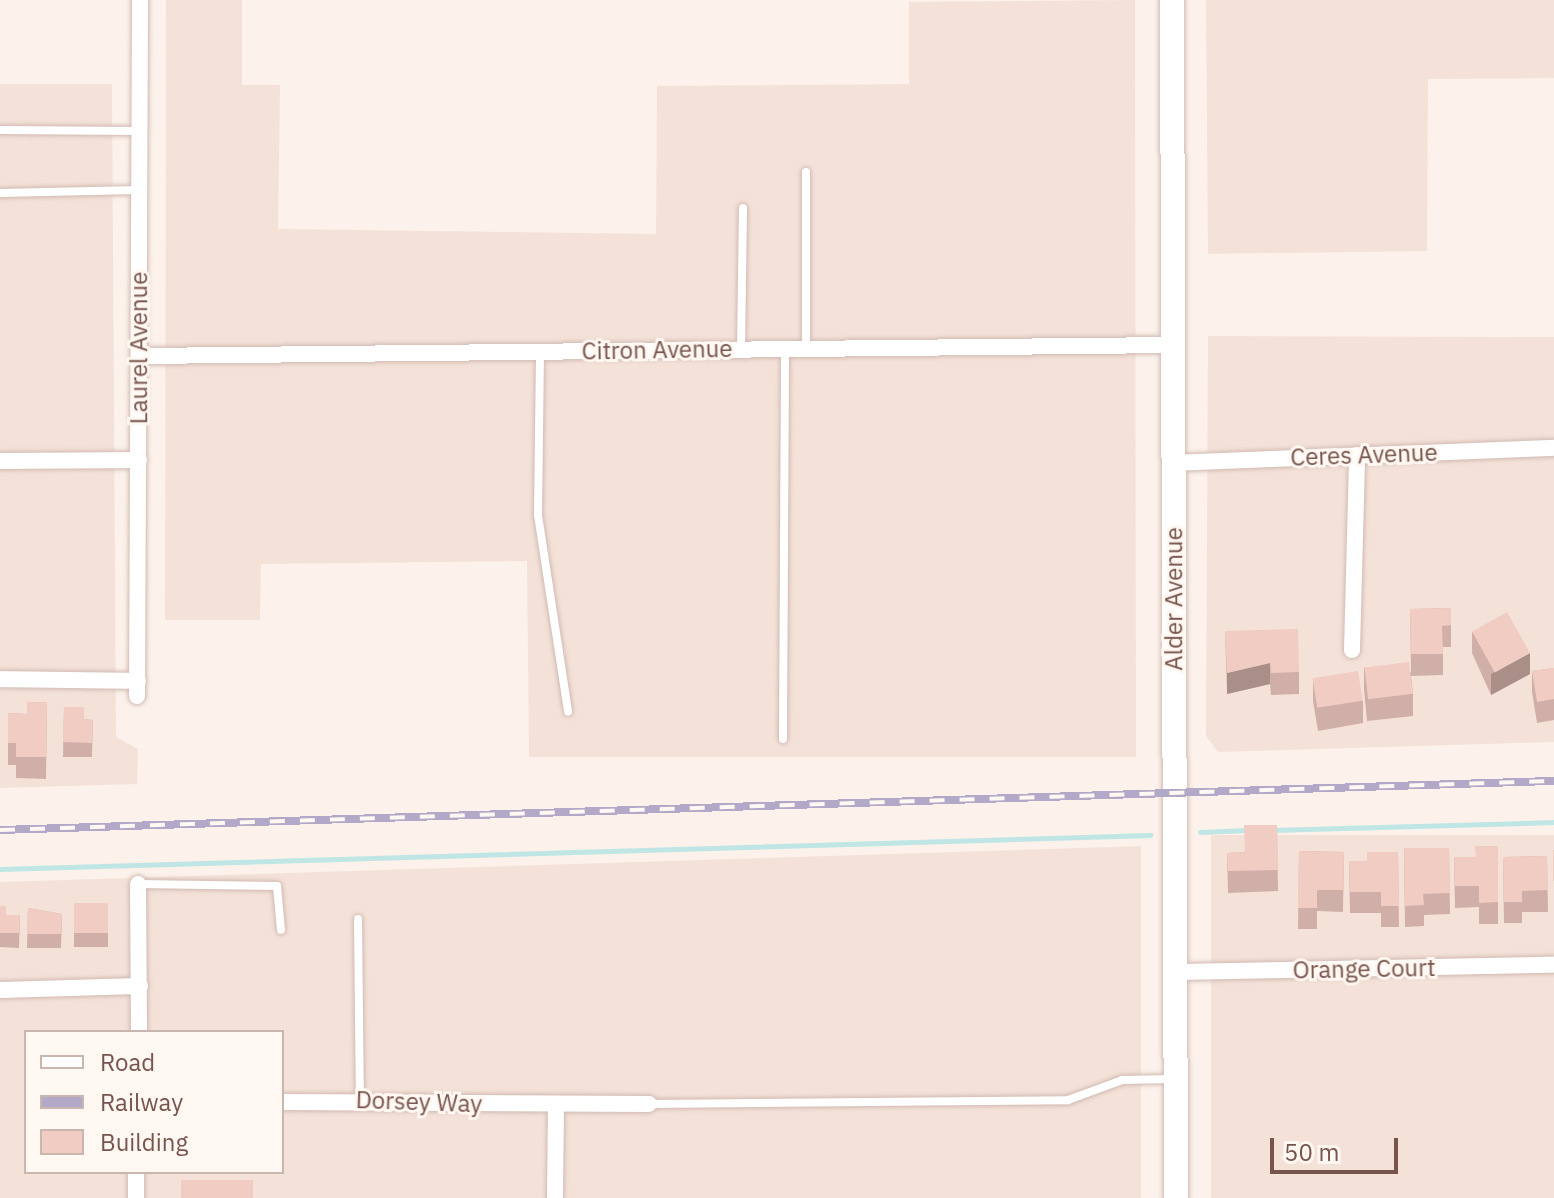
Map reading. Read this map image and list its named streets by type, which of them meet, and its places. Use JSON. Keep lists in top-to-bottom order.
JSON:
{
  "streets": {
    "main road": ["Alder Avenue"],
    "street": [
      "Laurel Avenue",
      "Citron Avenue",
      "Ceres Avenue",
      "Orange Court",
      "Dorsey Way"
    ]
  },
  "crossings": [
    ["Laurel Avenue", "Citron Avenue"],
    ["Citron Avenue", "Alder Avenue"],
    ["Ceres Avenue", "Alder Avenue"],
    ["Alder Avenue", "Orange Court"]
  ],
  "legend": ["Road", "Railway", "Building"],
  "scale_bar": "50 m"
}
